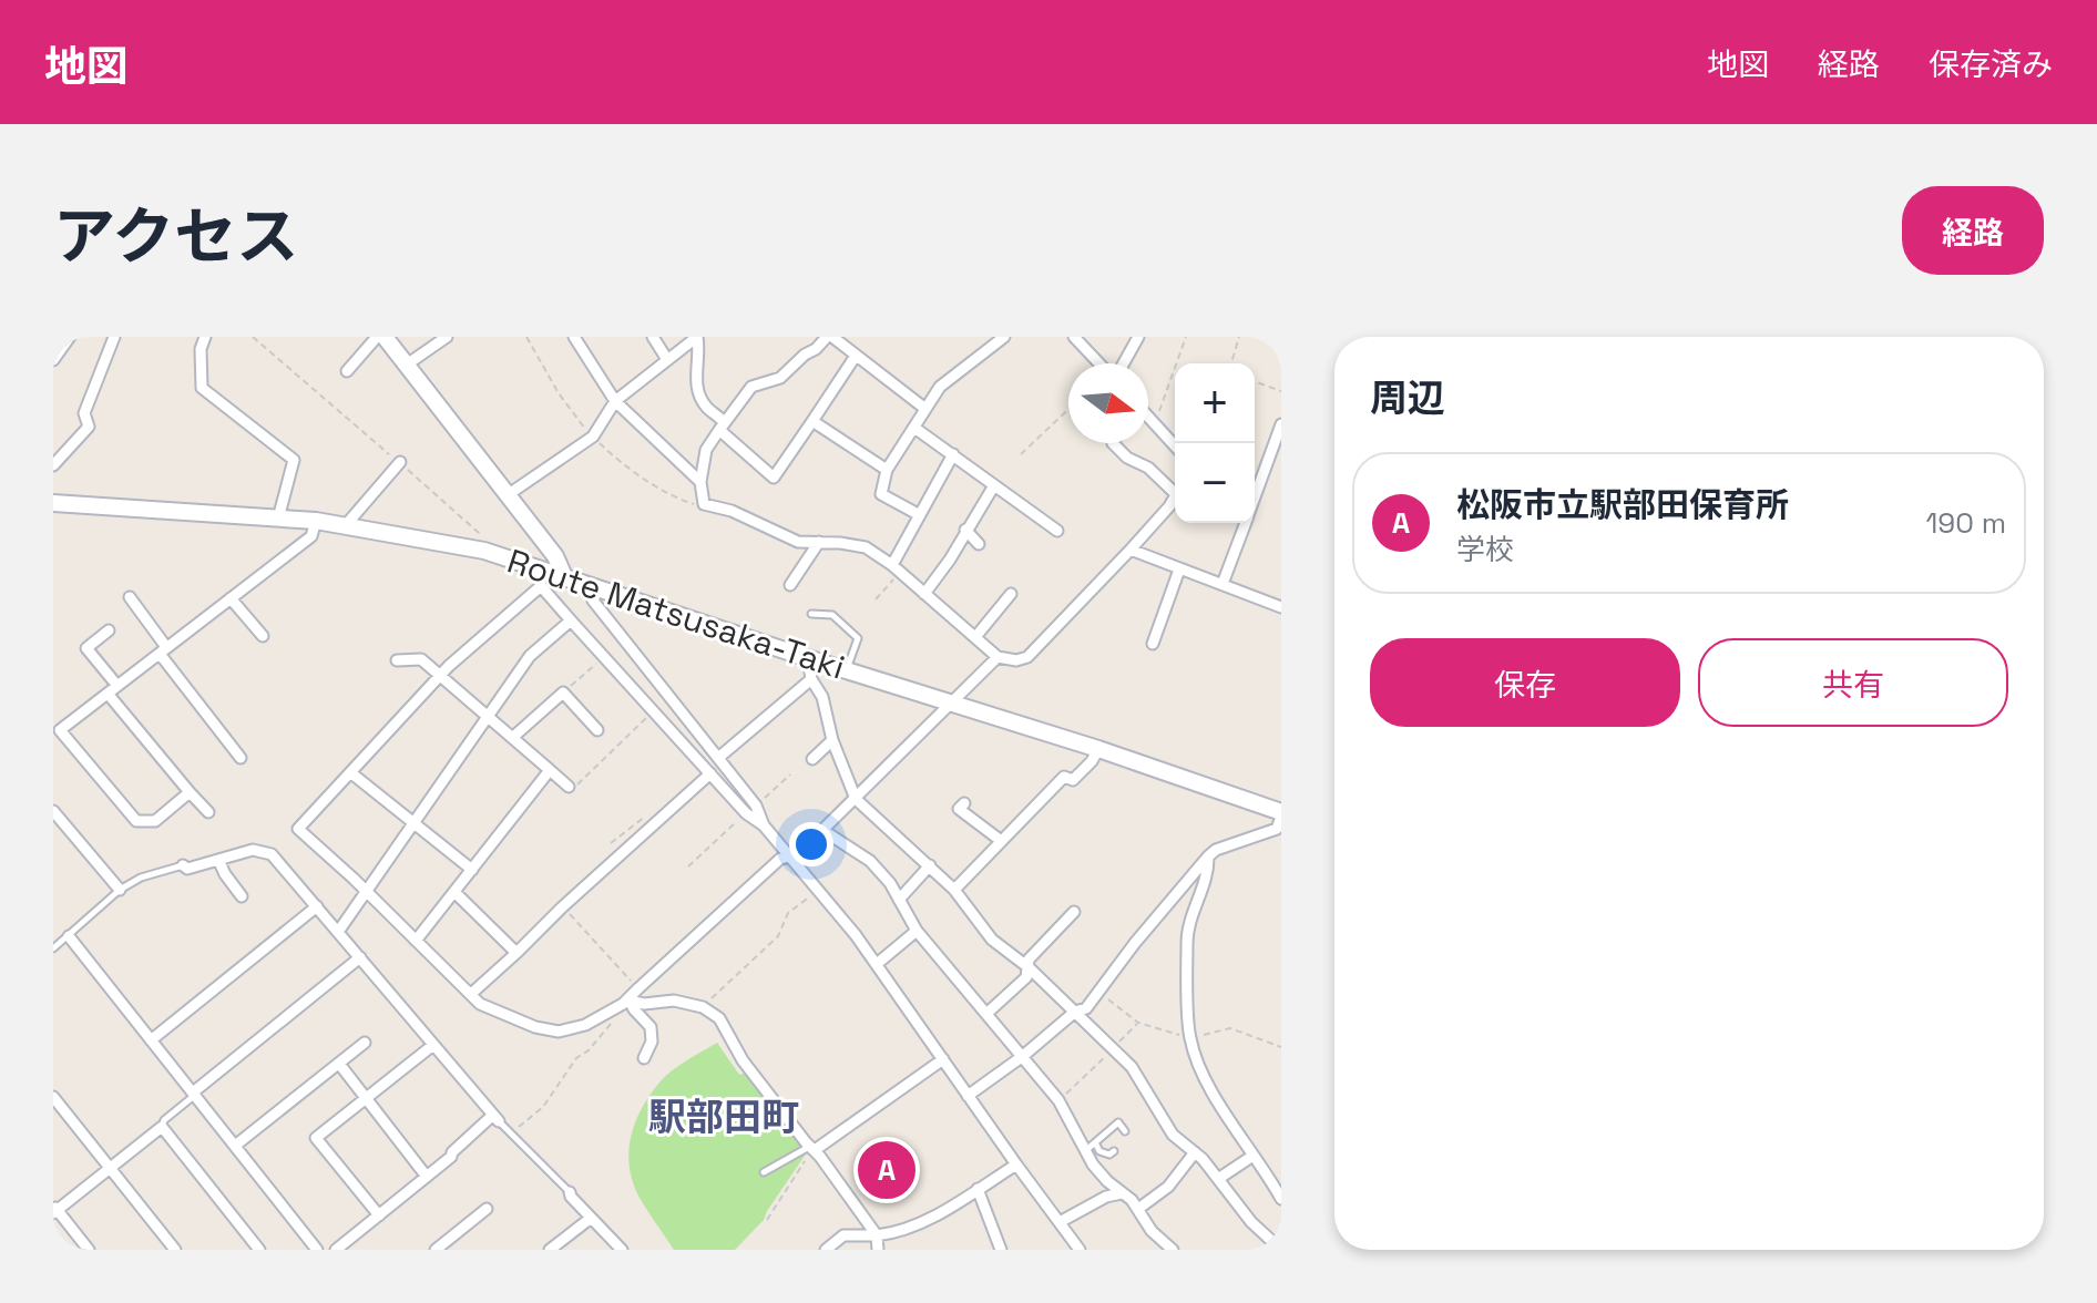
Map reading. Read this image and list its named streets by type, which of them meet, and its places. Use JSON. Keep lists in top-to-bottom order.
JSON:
{
  "streets": {
    "main road": ["Route Matsusaka-Taki"]
  },
  "districts": ["駅部田町"],
  "north": "right",
  "page": {
    "header": "地図",
    "nav": ["地図", "経路", "保存済み"],
    "title": "アクセス",
    "buttons": [
      "経路",
      ["保存", "共有"]
    ],
    "heading": "周辺",
    "map_buttons": ["+", "−"],
    "list": [
      {
        "mark": "A",
        "name": "松阪市立駅部田保育所",
        "note": "学校",
        "value": "190 m"
      }
    ],
    "pins": "A"
  }
}
